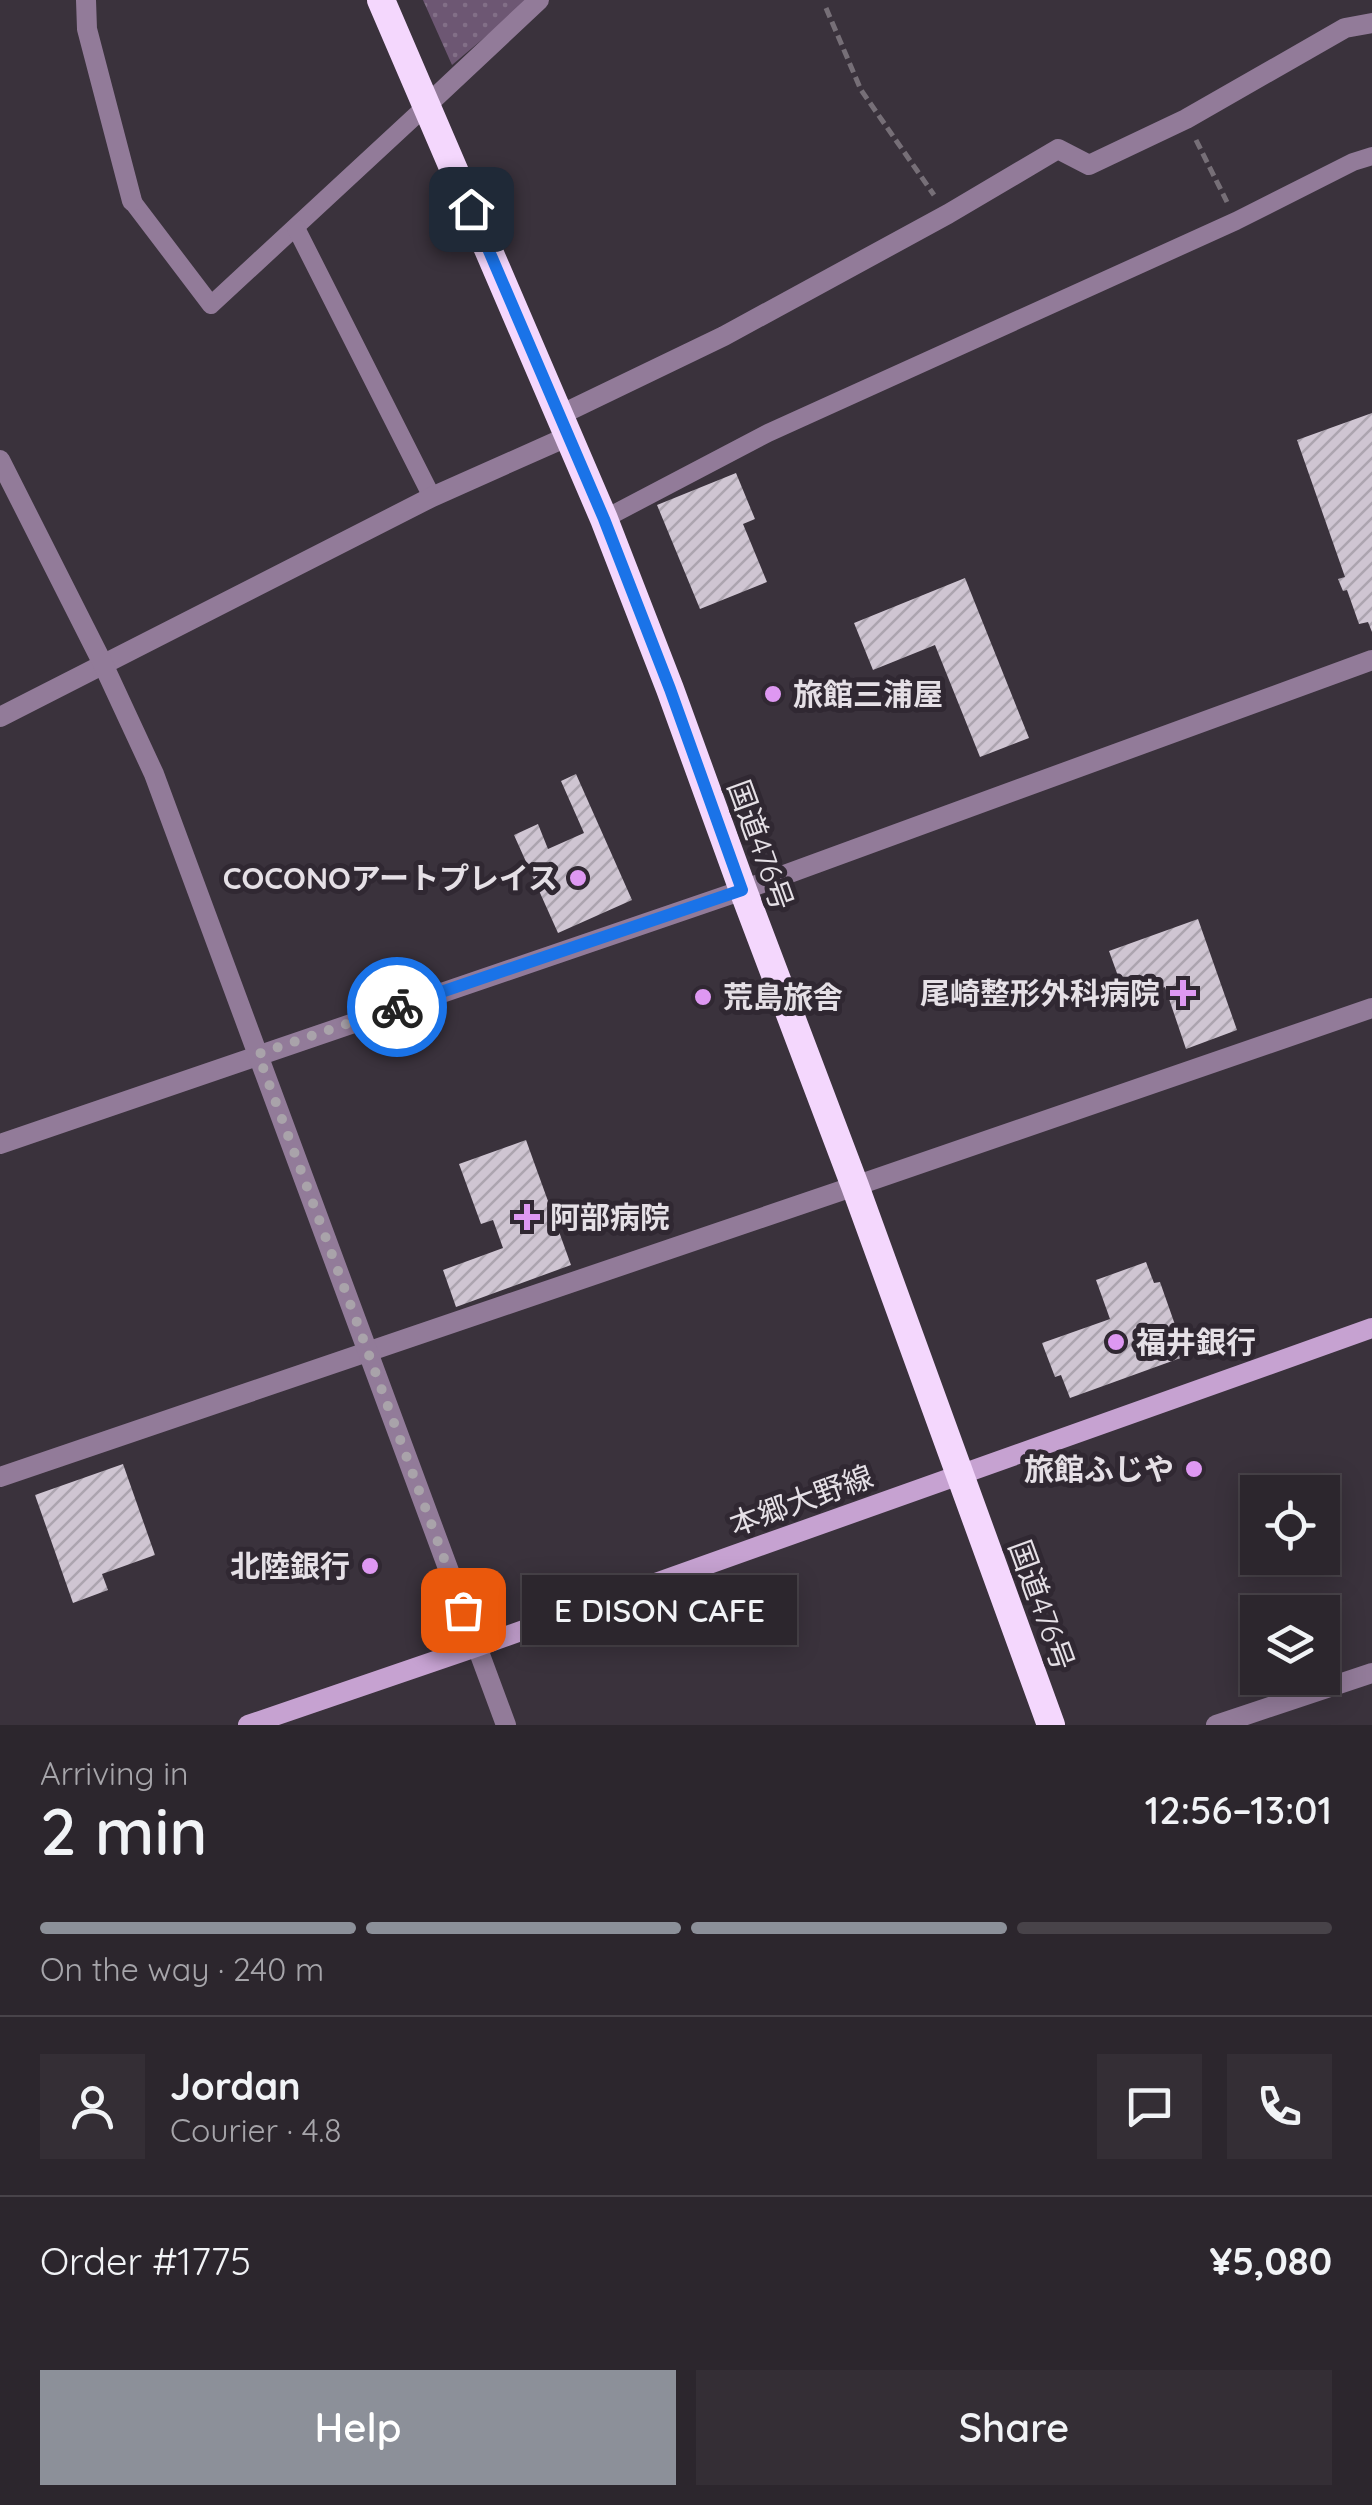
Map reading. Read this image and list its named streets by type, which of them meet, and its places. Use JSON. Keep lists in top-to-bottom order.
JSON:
{
  "streets": {
    "highway": ["国道476号"],
    "main road": ["本郷大野線"]
  },
  "crossings": [
    ["国道476号", "本郷大野線"]
  ],
  "places": {
    "other": [
      "旅館三浦屋",
      "COCONOアートプレイス",
      "荒島旅舎",
      "福井銀行",
      "旅館ふじや",
      "北陸銀行",
      "E DISON CAFE"
    ],
    "health": ["尾崎整形外科病院", "阿部病院"]
  },
  "page": {
    "bubble": "E DISON CAFE",
    "heading": ["2 min", "Arriving in", "12:56–13:01"],
    "panel": [
      "Jordan",
      "Courier · 4.8",
      "Order #1775",
      "¥5,080"
    ],
    "bar": "On the way · 240 m",
    "buttons": ["Help", "Share"]
  }
}
